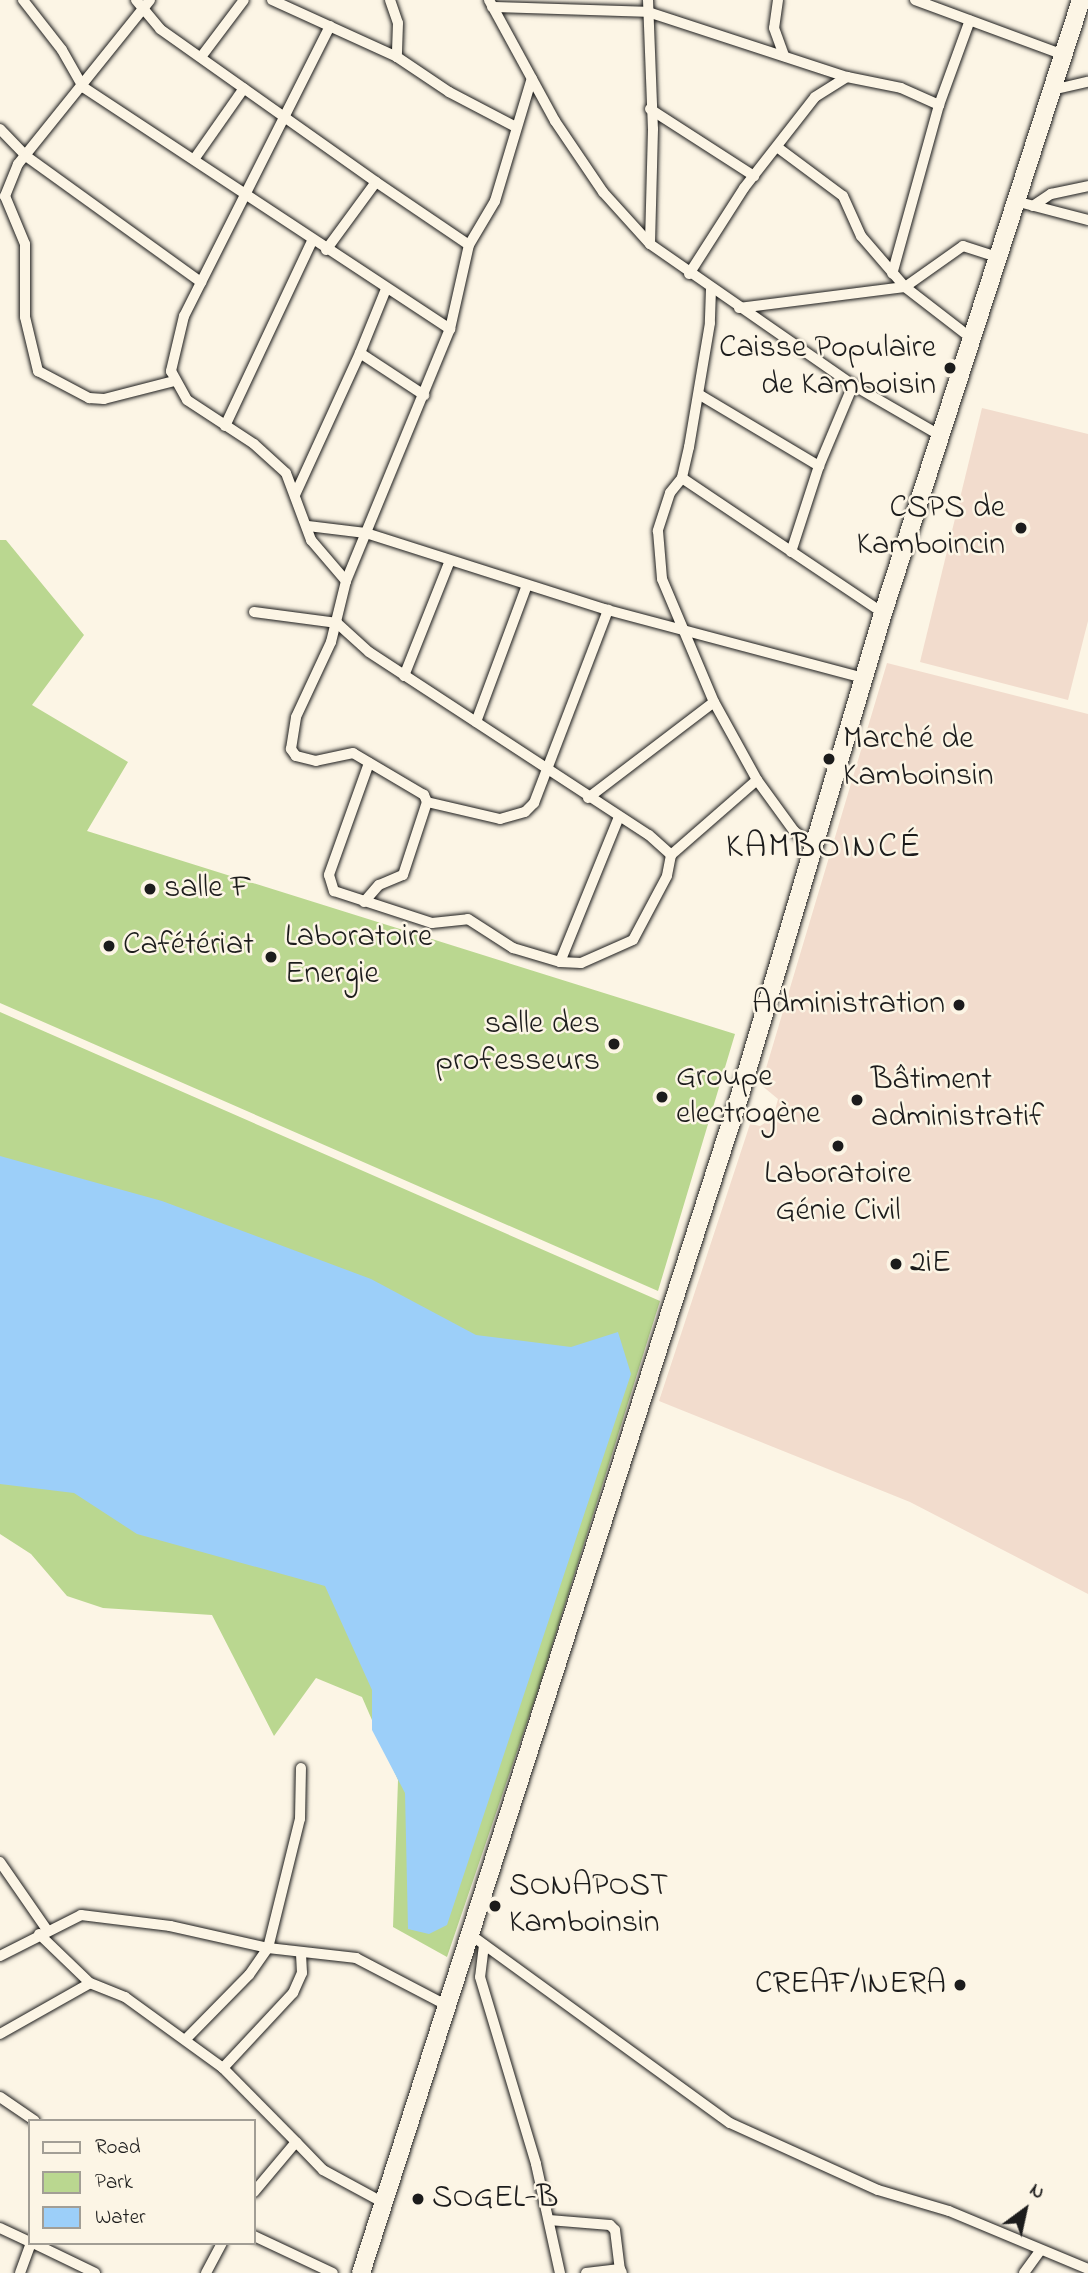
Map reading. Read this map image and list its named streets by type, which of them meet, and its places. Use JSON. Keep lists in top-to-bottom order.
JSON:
{
  "districts": ["KAMBOINCÉ"],
  "places": [
    "Caisse Populaire de Kamboisin",
    "CSPS de Kamboincin",
    "Marché de Kamboinsin",
    "salle F",
    "Cafétériat",
    "Laboratoire Energie",
    "Administration",
    "salle des professeurs",
    "Groupe electrogène",
    "Bâtiment administratif",
    "Laboratoire Génie Civil",
    "2iE",
    "SONAPOST Kamboinsin",
    "CREAF/INERA",
    "SOGEL-B"
  ],
  "legend": ["Road", "Park", "Water"],
  "north": "top right"
}
